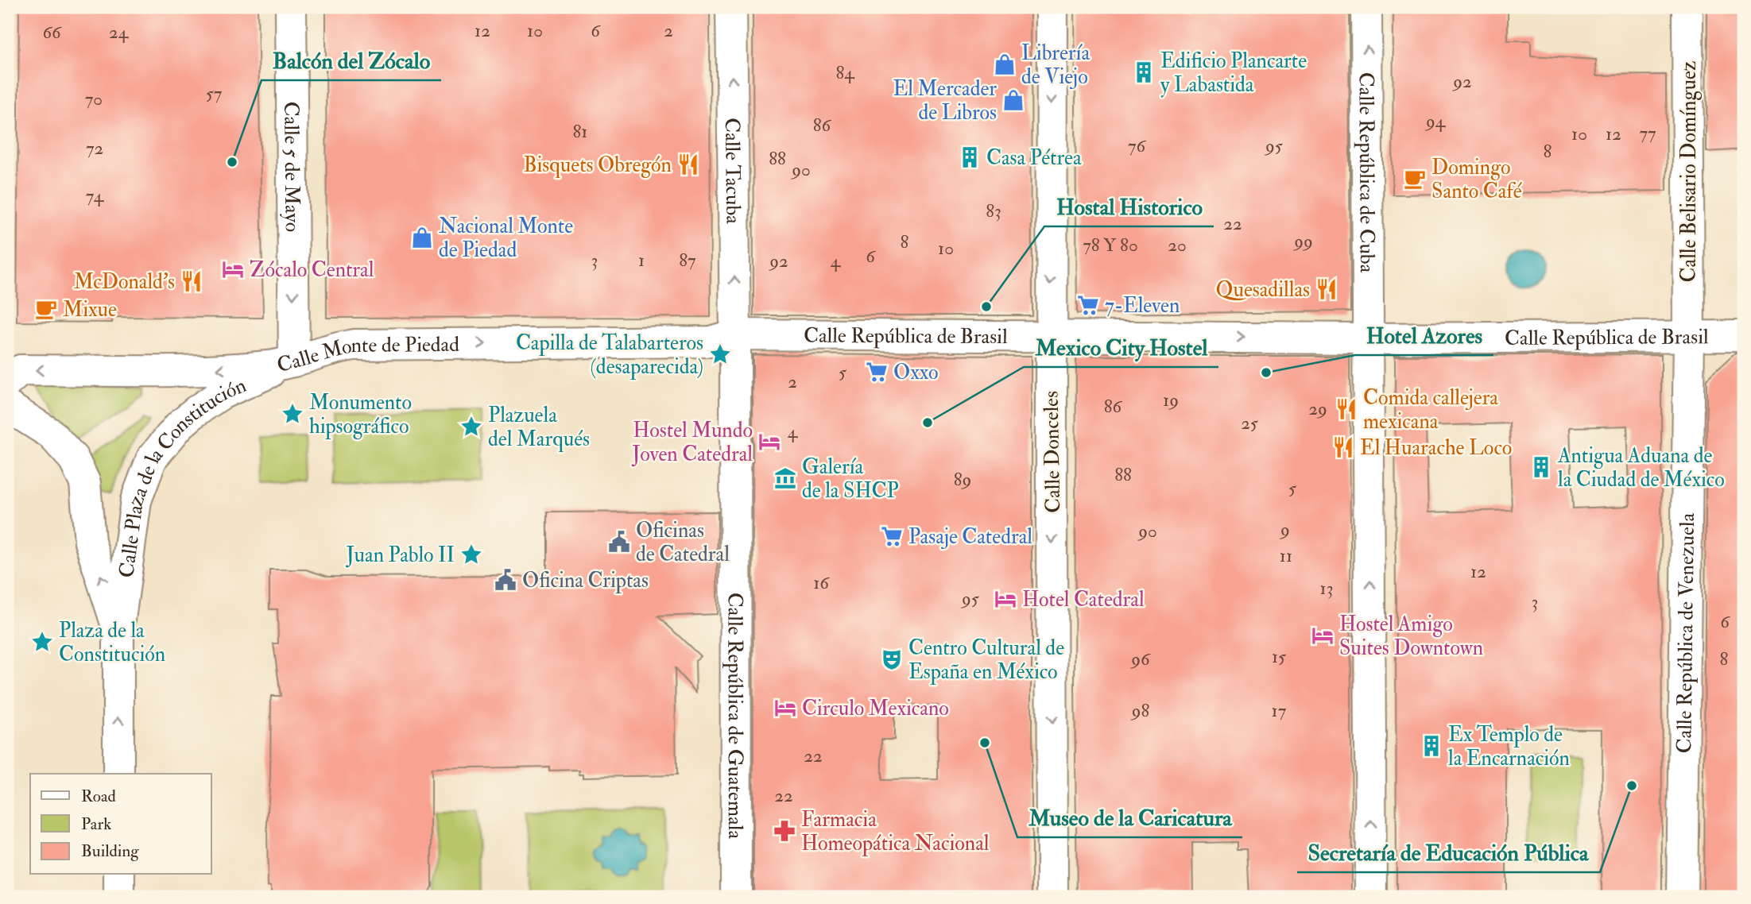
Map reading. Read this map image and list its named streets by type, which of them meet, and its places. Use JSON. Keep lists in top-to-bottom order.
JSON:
{
  "streets": {
    "street": [
      "Calle 5 de Mayo",
      "Calle Tacuba",
      "Calle Belisario Domínguez",
      "Calle República de Cuba",
      "Calle República de Brasil",
      "Calle Monte de Piedad",
      "Calle Donceles",
      "Calle Plaza de la Constitución",
      "Calle República de Venezuela",
      "Calle República de Guatemala"
    ]
  },
  "crossings": [
    ["Calle 5 de Mayo", "Calle Monte de Piedad"],
    ["Calle 5 de Mayo", "Calle Plaza de la Constitución"],
    ["Calle Tacuba", "Calle República de Brasil"],
    ["Calle Tacuba", "Calle Monte de Piedad"],
    ["Calle Tacuba", "Calle República de Guatemala"],
    ["Calle Belisario Domínguez", "Calle República de Brasil"],
    ["Calle Belisario Domínguez", "Calle República de Venezuela"],
    ["Calle República de Cuba", "Calle República de Brasil"],
    ["Calle República de Brasil", "Calle Monte de Piedad"],
    ["Calle República de Brasil", "Calle Donceles"],
    ["Calle República de Brasil", "Calle República de Venezuela"],
    ["Calle República de Brasil", "Calle República de Guatemala"],
    ["Calle Monte de Piedad", "Calle Plaza de la Constitución"],
    ["Calle Monte de Piedad", "Calle República de Guatemala"]
  ],
  "one_way": [
    "Calle 5 de Mayo",
    "Calle Tacuba",
    "Calle República de Cuba",
    "Calle Donceles"
  ],
  "places": {
    "shop": ["Librería de Viejo", "El Mercader de Libros", "Nacional Monte de Piedad"],
    "building": [
      "Edificio Plancarte y Labastida",
      "Casa Pétrea",
      "Antigua Aduana de la Ciudad de México",
      "Ex Templo de la Encarnación"
    ],
    "other": [
      "Balcón del Zócalo",
      "Hostal Historico",
      "Hotel Azores",
      "Mexico City Hostel",
      "Museo de la Caricatura",
      "Secretaría de Educación Pública"
    ],
    "restaurant": [
      "Bisquets Obregón",
      "McDonald's",
      "Quesadillas",
      "Comida callejera mexicana",
      "El Huarache Loco"
    ],
    "cafe": ["Domingo Santo Café", "Mixue"],
    "hotel": [
      "Zócalo Central",
      "Hostel Mundo Joven Catedral",
      "Hotel Catedral",
      "Hostel Amigo Suites Downtown",
      "Circulo Mexicano"
    ],
    "supermarket": ["7-Eleven", "Oxxo", "Pasaje Catedral"],
    "place": [
      "Capilla de Talabarteros (desaparecida)",
      "Monumento hipsográfico",
      "Plazuela del Marqués",
      "Juan Pablo II",
      "Plaza de la Constitución"
    ],
    "museum": ["Galería de la SHCP"],
    "public building": ["Oficinas de Catedral", "Oficina Criptas"],
    "theatre": ["Centro Cultural de España en México"],
    "pharmacy": ["Farmacia Homeopática Nacional"]
  },
  "house_numbers": [
    "12",
    "10",
    "6",
    "2",
    "66",
    "24",
    "84",
    "92",
    "57",
    "70",
    "94",
    "86",
    "81",
    "77",
    "10",
    "12",
    "76",
    "95",
    "72",
    "8",
    "88",
    "90",
    "74",
    "83",
    "22",
    "99",
    "8",
    "78 Y 80",
    "20",
    "10",
    "6",
    "3",
    "1",
    "87",
    "92",
    "4",
    "5",
    "2",
    "19",
    "86",
    "29",
    "25",
    "4",
    "88",
    "89",
    "5",
    "9",
    "90",
    "11",
    "12",
    "16",
    "13",
    "95",
    "3",
    "6",
    "15",
    "96",
    "8",
    "98",
    "17",
    "22",
    "22"
  ],
  "legend": ["Road", "Park", "Building"]
}
